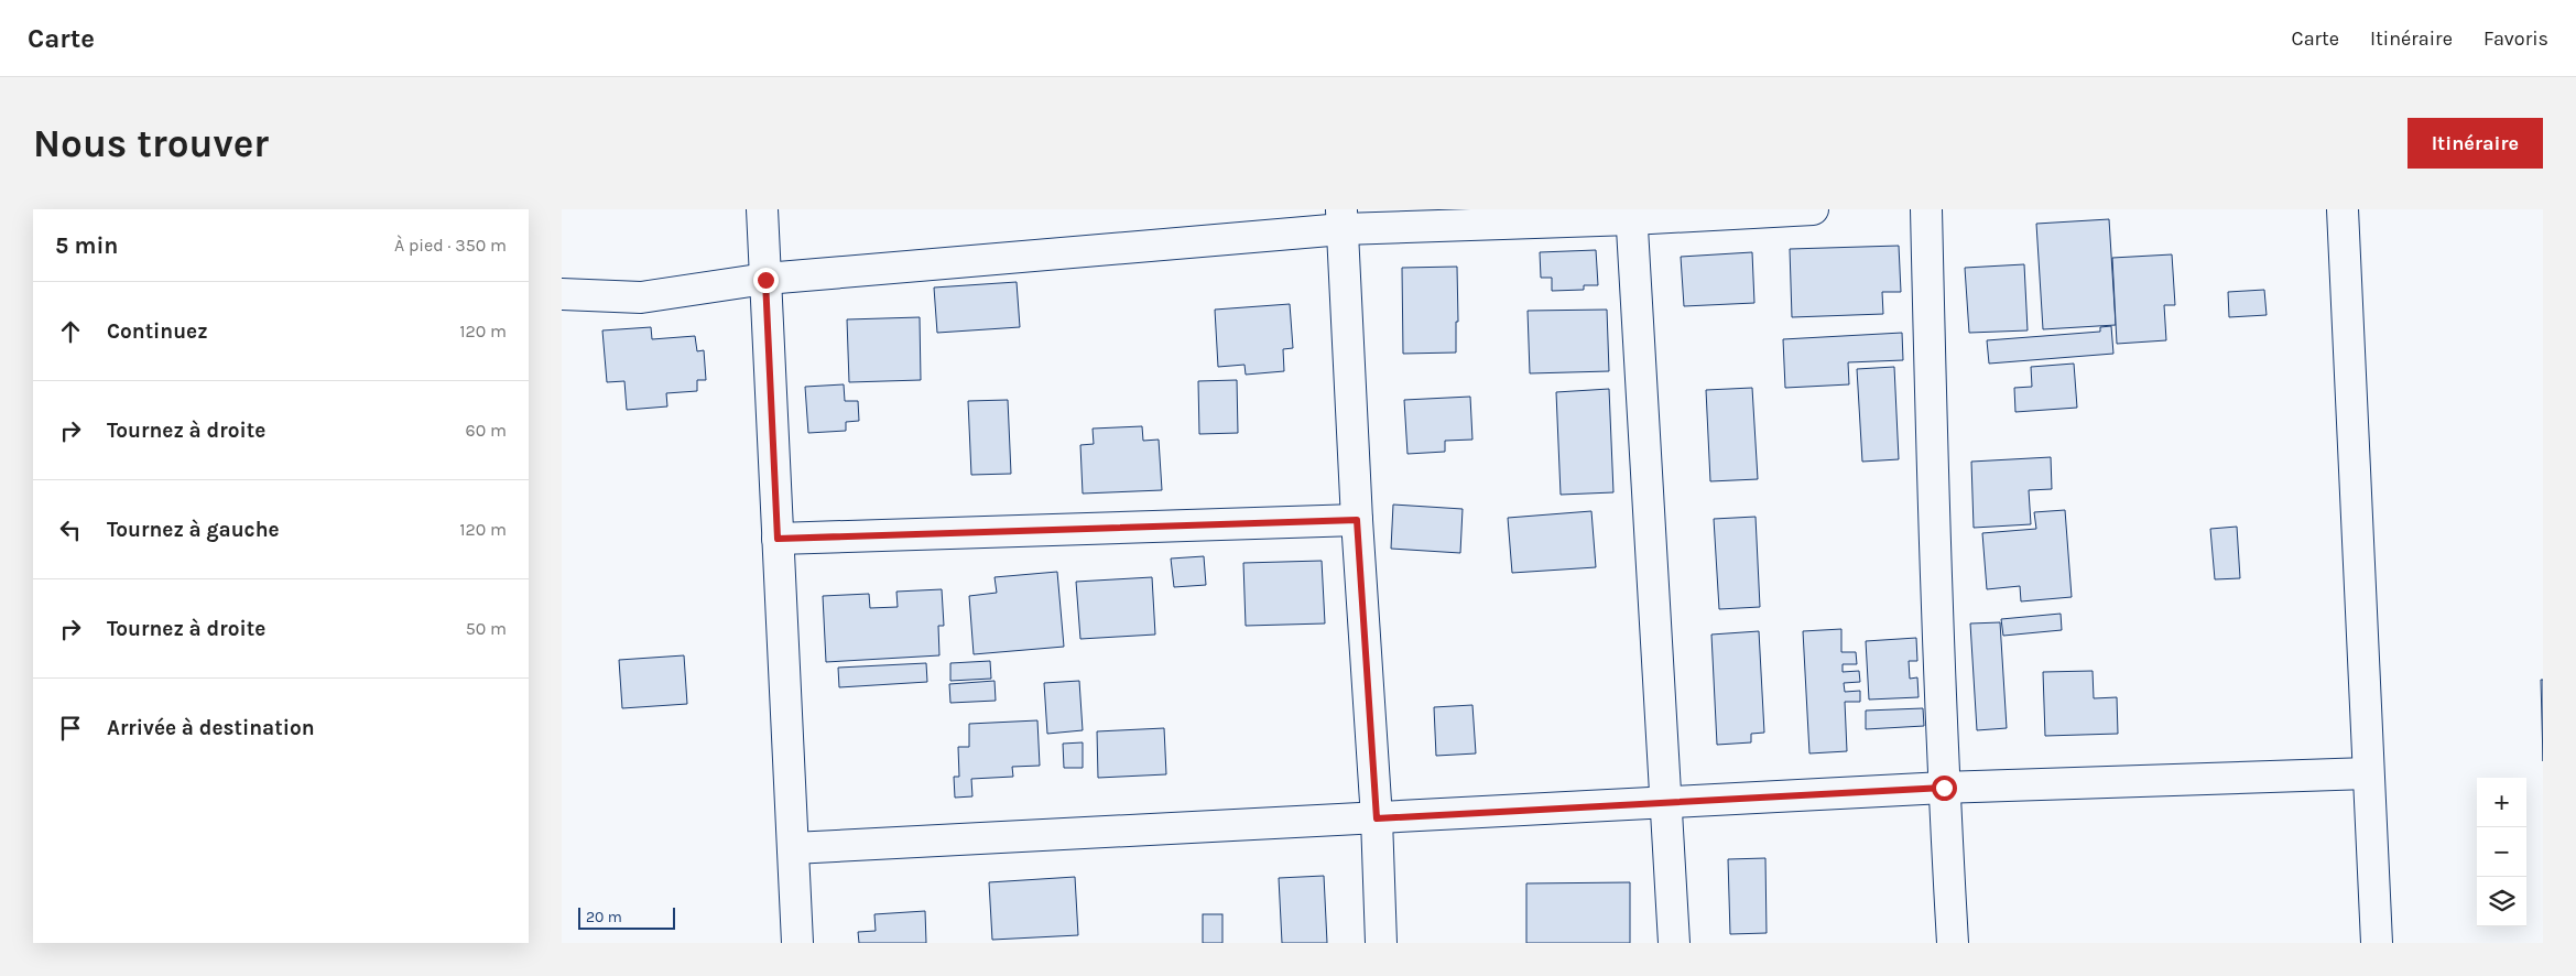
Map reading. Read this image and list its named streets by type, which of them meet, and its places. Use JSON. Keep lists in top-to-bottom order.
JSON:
{
  "scale_bar": "20 m",
  "page": {
    "header": "Carte",
    "nav": ["Carte", "Itinéraire", "Favoris"],
    "buttons": "Itinéraire",
    "title": "Nous trouver",
    "heading": ["5 min", "À pied · 350 m"],
    "list": [
      ["Continuez", "120 m"],
      ["Tournez à droite", "60 m"],
      ["Tournez à gauche", "120 m"],
      ["Tournez à droite", "50 m"],
      "Arrivée à destination"
    ],
    "map_buttons": ["+", "−"],
    "scale": "20 m"
  }
}
